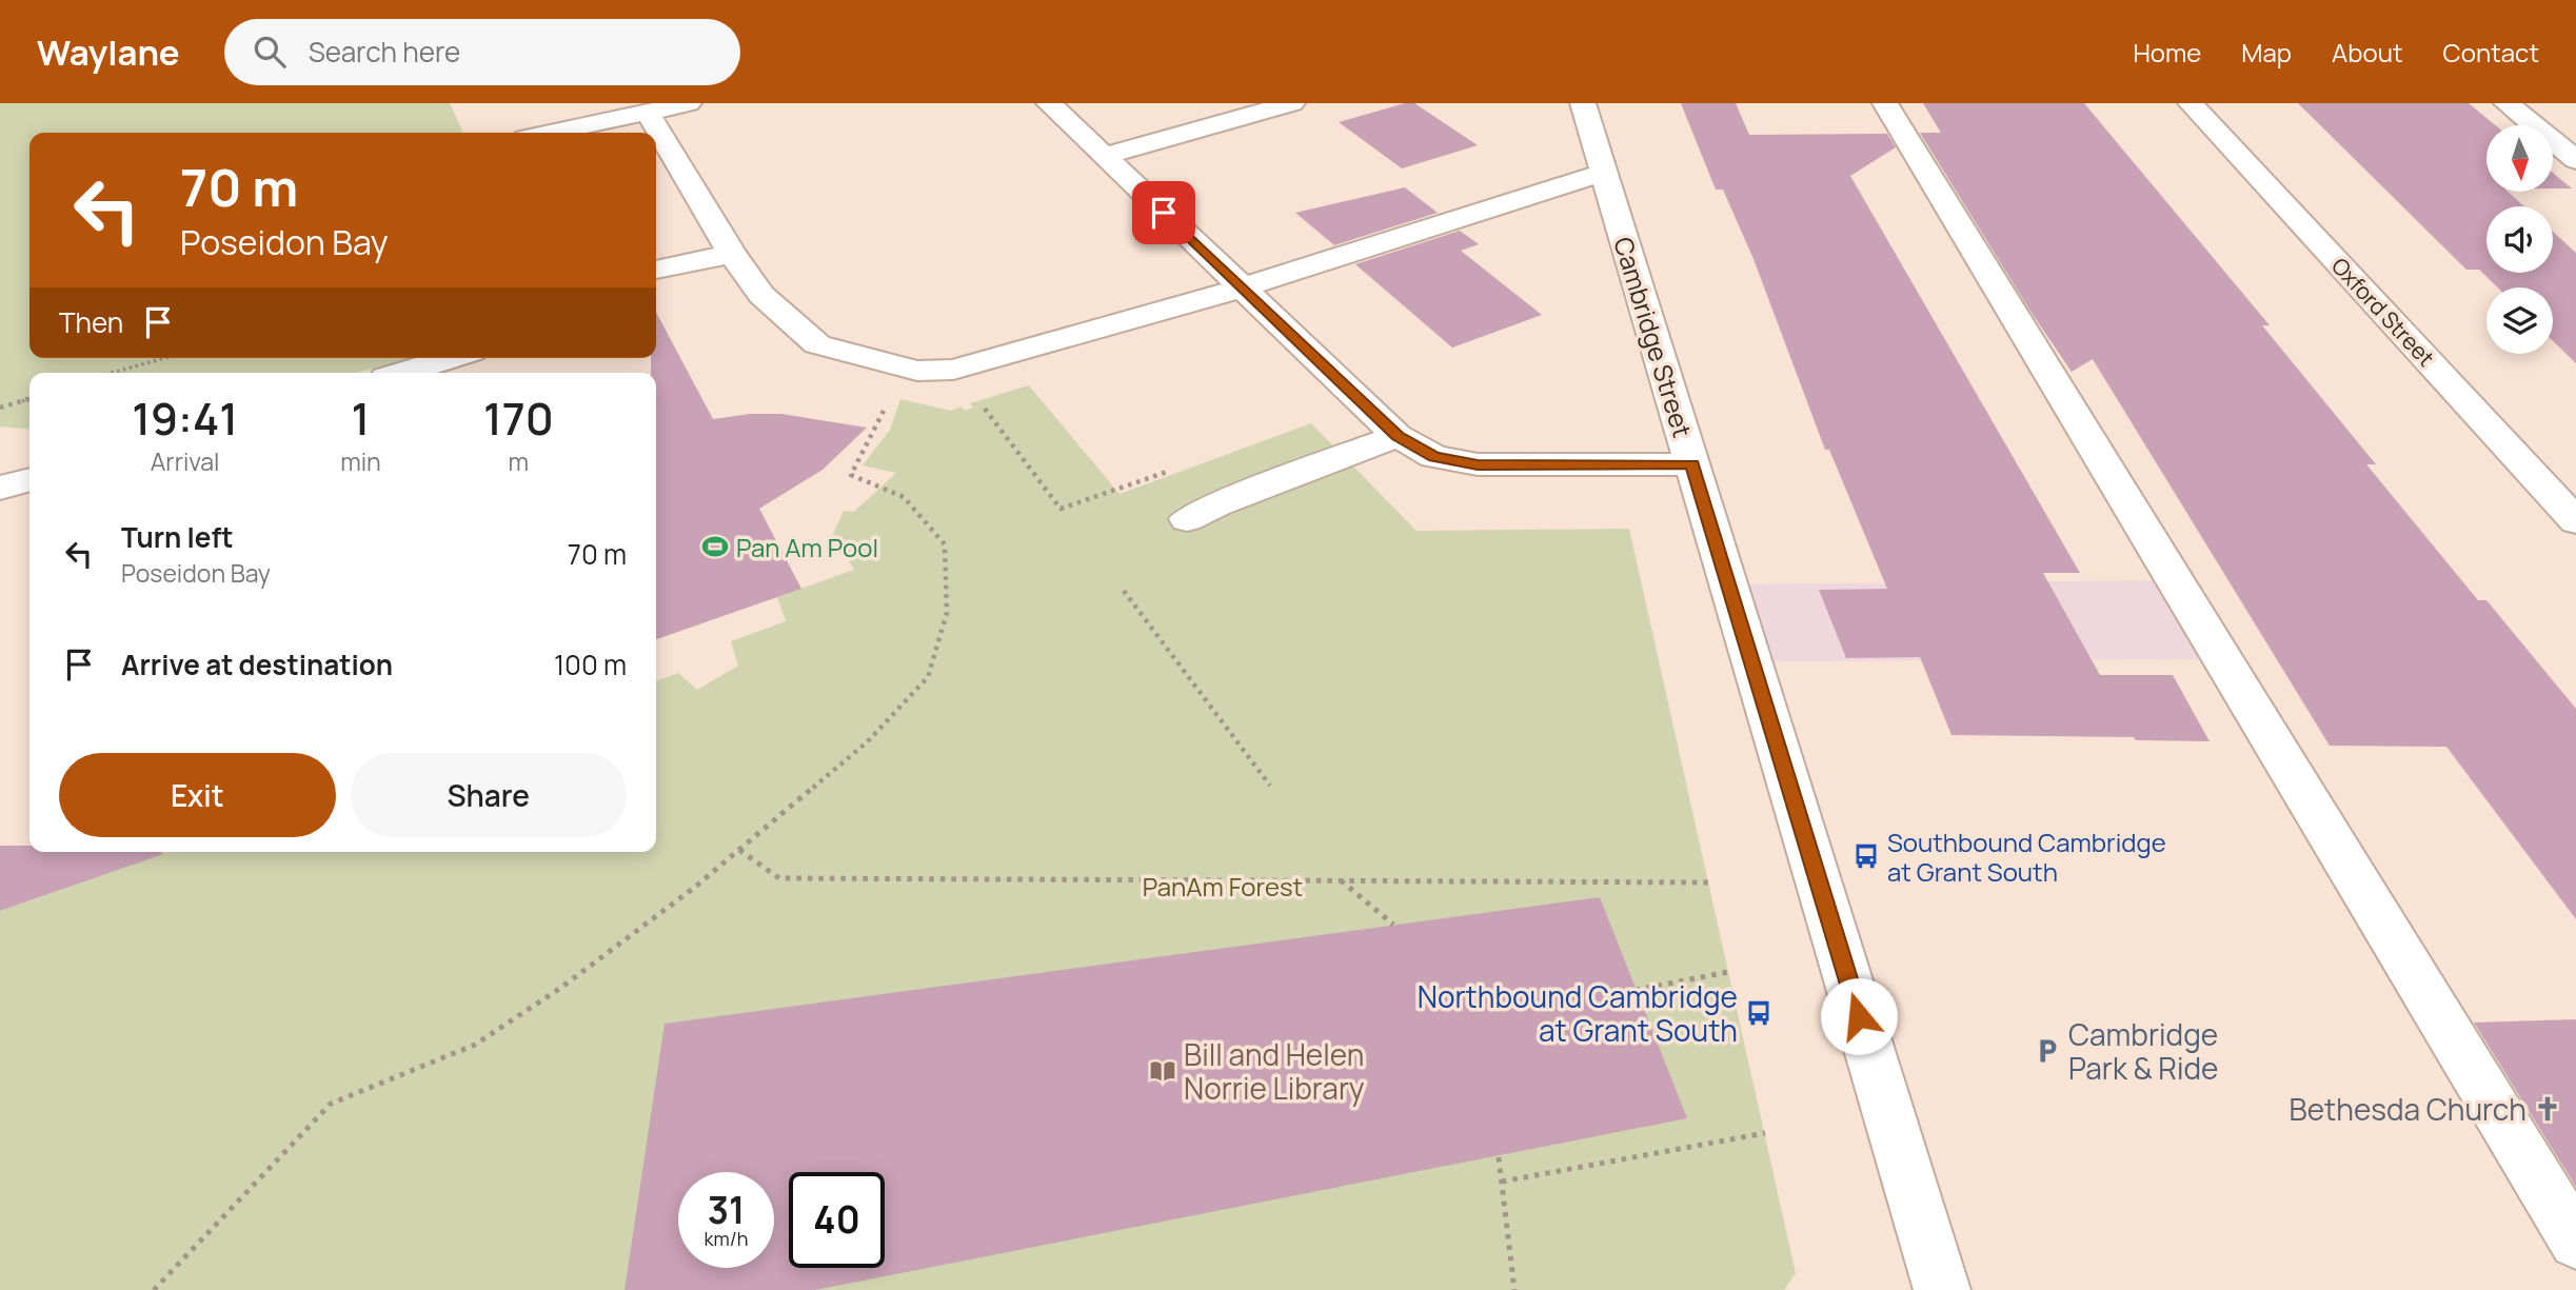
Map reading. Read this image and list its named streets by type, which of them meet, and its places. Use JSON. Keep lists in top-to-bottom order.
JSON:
{
  "streets": {
    "street": ["Oxford Street", "Cambridge Street"]
  },
  "parks": ["PanAm Forest"],
  "places": {
    "sports": ["Pan Am Pool"],
    "bus stop": ["Southbound Cambridge at Grant South", "Northbound Cambridge at Grant South"],
    "parking": ["Cambridge Park & Ride"],
    "library": ["Bill and Helen Norrie Library"],
    "church": ["Bethesda Church"]
  },
  "north": "bottom",
  "page": {
    "header": "Waylane",
    "search": "Search here",
    "nav": [
      "Home",
      "Map",
      "About",
      "Contact"
    ],
    "turn": ["70 m", "Poseidon Bay"],
    "then": "Then",
    "eta": [
      "19:41",
      "Arrival",
      "1",
      "min",
      "170",
      "m"
    ],
    "list": [
      {
        "name": "Turn left",
        "note": "Poseidon Bay",
        "value": "70 m"
      },
      {
        "name": "Arrive at destination",
        "value": "100 m"
      }
    ],
    "buttons": ["Exit", "Share"],
    "speed": "31 km/h",
    "limit": "40"
  }
}
